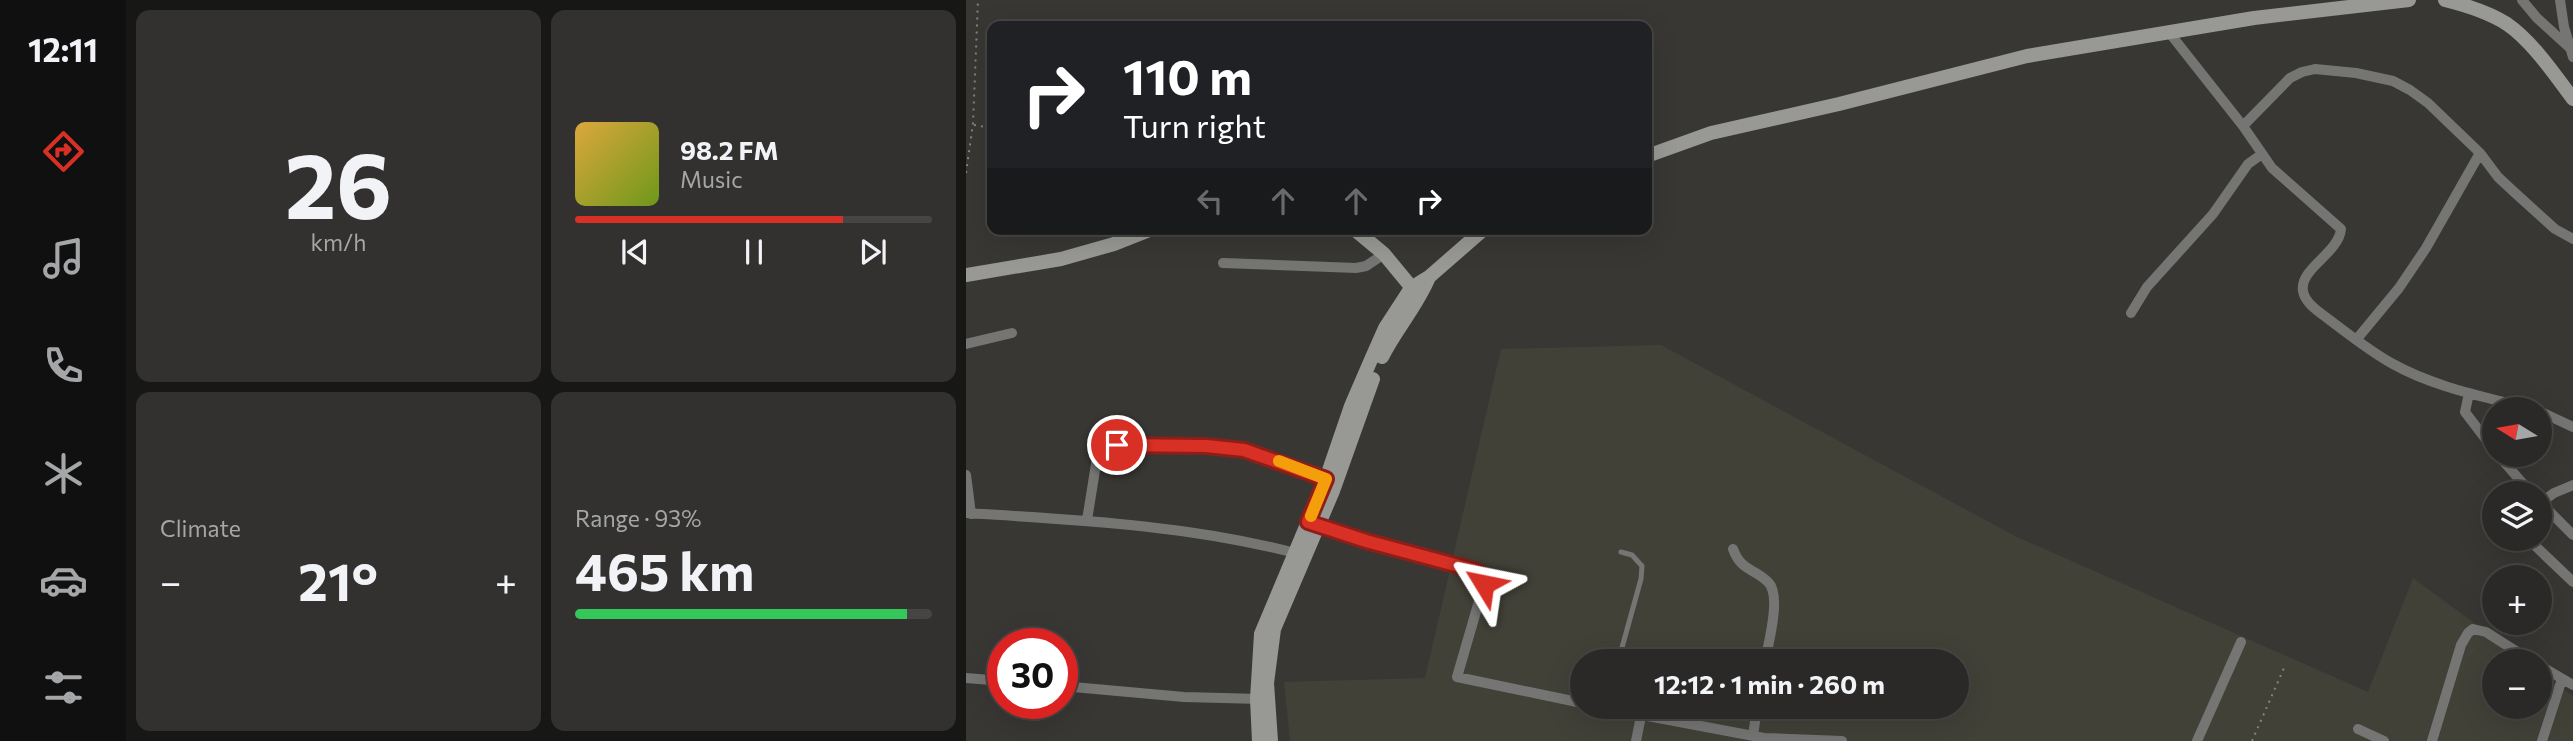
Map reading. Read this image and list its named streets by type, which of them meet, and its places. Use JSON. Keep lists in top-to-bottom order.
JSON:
{
  "north": "left",
  "page": {
    "tabs": "12:11",
    "tile": [
      ["26", "km/h"],
      "Climate",
      ["Range · 93%", "465 km"]
    ],
    "turn": ["110 m", "Turn right"],
    "song": ["98.2 FM", "Music"],
    "map_buttons": ["+", "−"],
    "heat": ["−", "21°", "+"],
    "limit": "30",
    "trip": "12:12 · 1 min · 260 m"
  }
}
